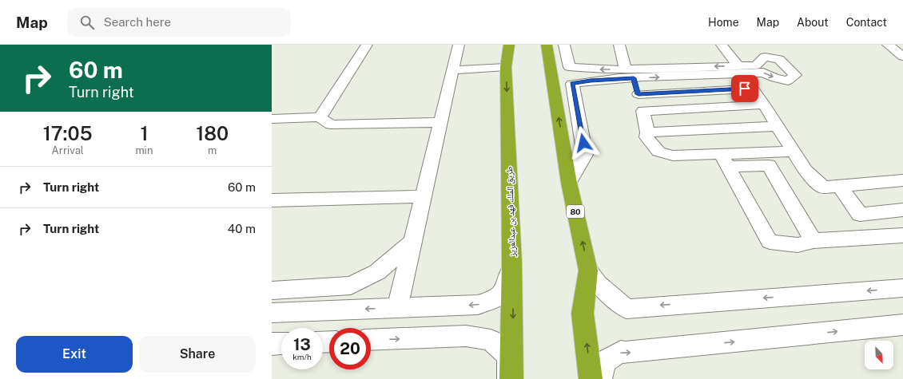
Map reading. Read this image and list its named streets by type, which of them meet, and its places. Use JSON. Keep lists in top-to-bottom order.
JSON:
{
  "streets": {
    "highway": ["طريق الملك فهد بن عبدالعزيز", "80"]
  },
  "north": "bottom right",
  "page": {
    "header": "Map",
    "search": "Search here",
    "nav": [
      "Home",
      "Map",
      "About",
      "Contact"
    ],
    "turn": ["60 m", "Turn right"],
    "eta": [
      "17:05",
      "Arrival",
      "1",
      "min",
      "180",
      "m"
    ],
    "list": [
      {
        "name": "Turn right",
        "value": "60 m"
      },
      {
        "name": "Turn right",
        "value": "40 m"
      }
    ],
    "speed": "13 km/h",
    "limit": "20",
    "buttons": ["Exit", "Share"]
  }
}
